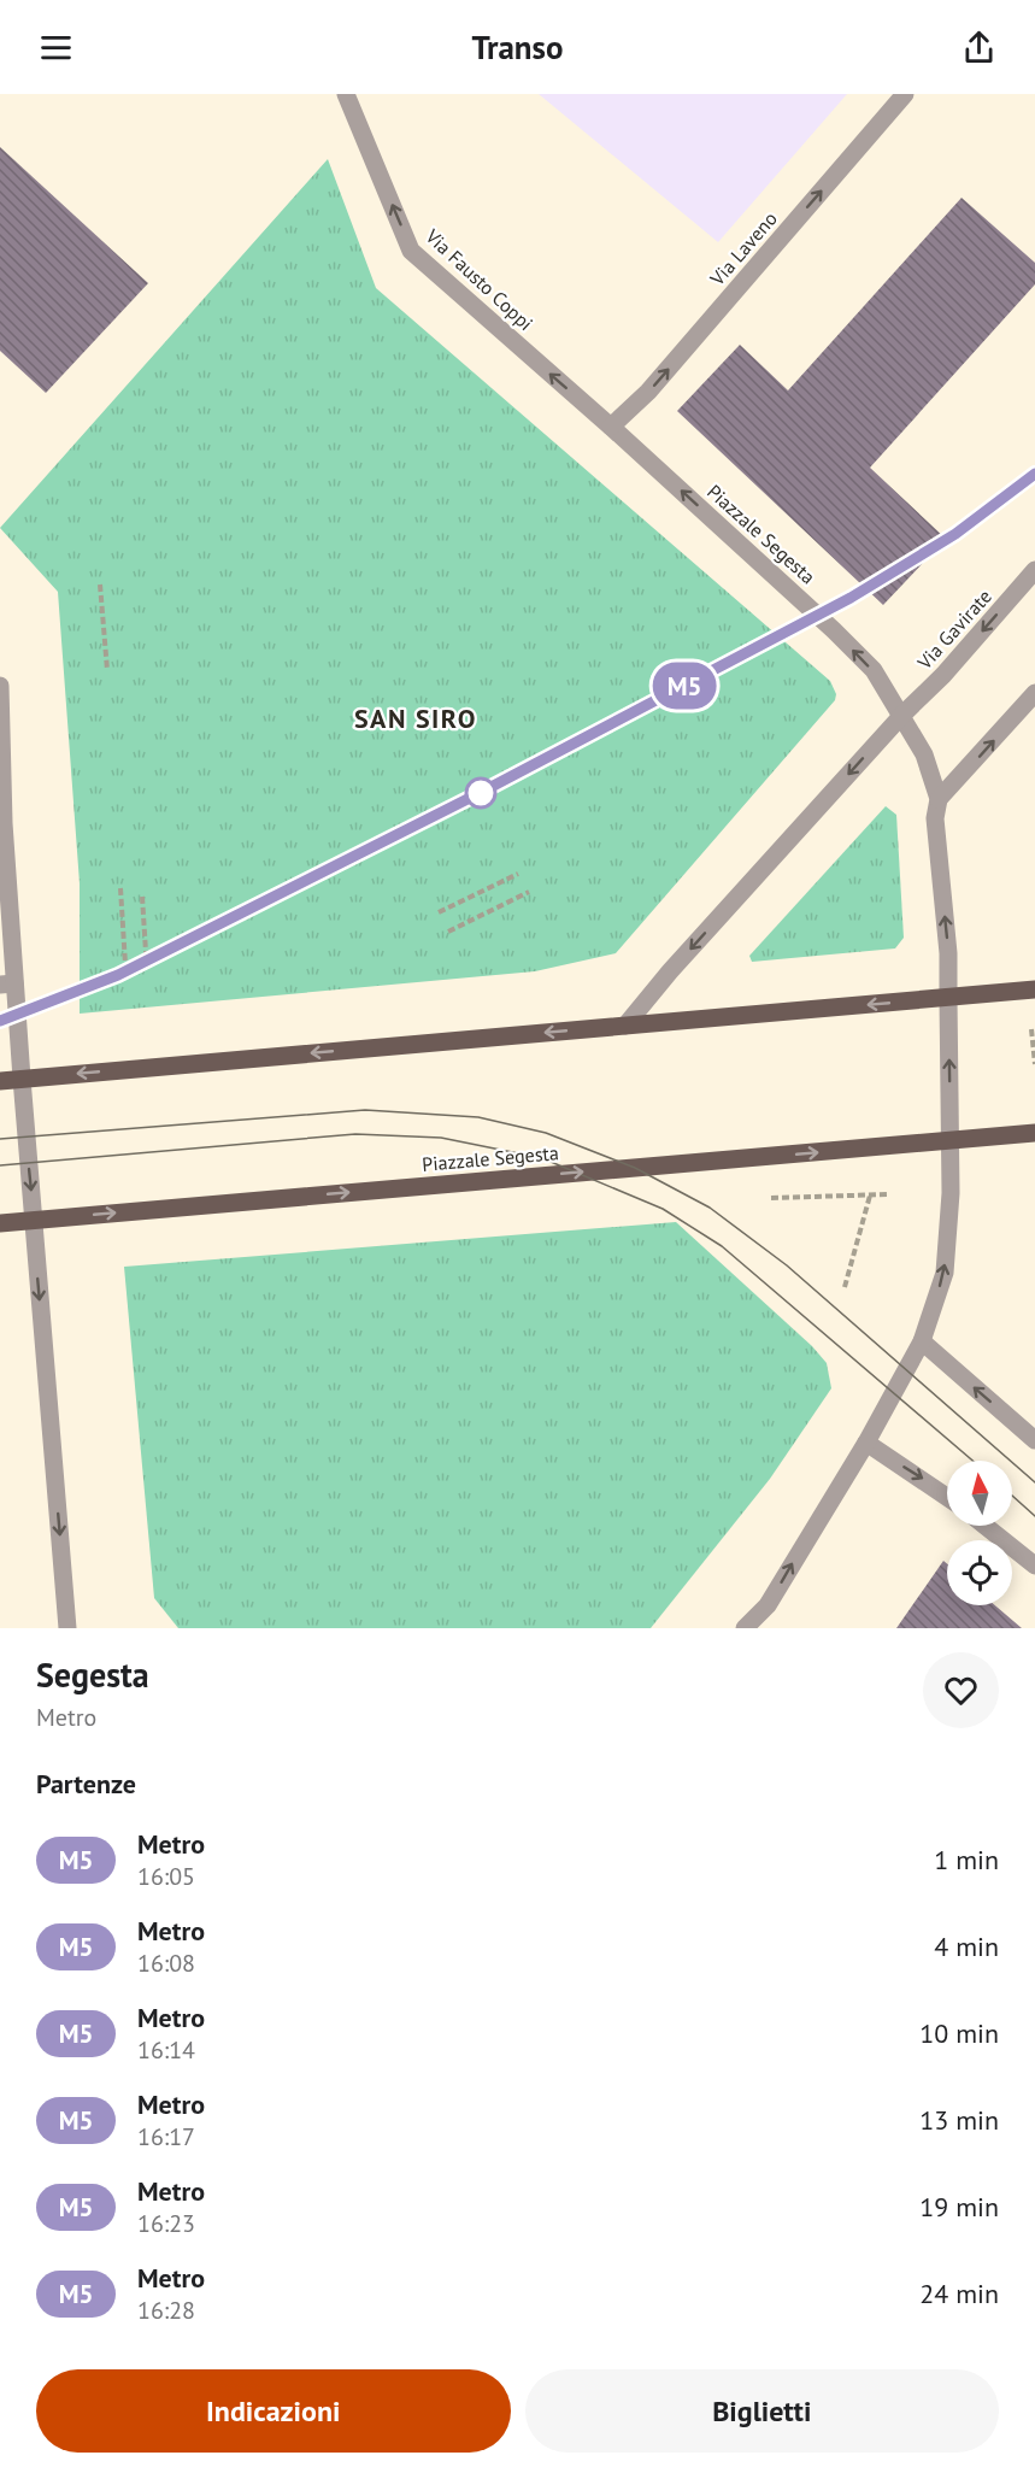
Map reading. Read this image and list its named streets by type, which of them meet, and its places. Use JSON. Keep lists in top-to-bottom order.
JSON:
{
  "streets": {
    "main road": ["Piazzale Segesta"],
    "street": ["Via Laveno", "Via Fausto Coppi", "Via Gavirate"]
  },
  "crossings": [
    ["Via Laveno", "Via Fausto Coppi"],
    ["Via Laveno", "Piazzale Segesta"],
    ["Via Fausto Coppi", "Piazzale Segesta"],
    ["Piazzale Segesta", "Via Gavirate"]
  ],
  "one_way": ["Via Laveno", "Via Fausto Coppi"],
  "districts": ["SAN SIRO"],
  "lines": ["metro line M5"],
  "north": "top",
  "page": {
    "header": "Transo",
    "on_map": "M5",
    "heading": [
      ["Segesta", "Metro"],
      "Partenze"
    ],
    "list": [
      {
        "mark": "M5",
        "name": "Metro",
        "note": "16:05",
        "value": "1 min"
      },
      {
        "mark": "M5",
        "name": "Metro",
        "note": "16:08",
        "value": "4 min"
      },
      {
        "mark": "M5",
        "name": "Metro",
        "note": "16:14",
        "value": "10 min"
      },
      {
        "mark": "M5",
        "name": "Metro",
        "note": "16:17",
        "value": "13 min"
      },
      {
        "mark": "M5",
        "name": "Metro",
        "note": "16:23",
        "value": "19 min"
      },
      {
        "mark": "M5",
        "name": "Metro",
        "note": "16:28",
        "value": "24 min"
      }
    ],
    "buttons": ["Indicazioni", "Biglietti"]
  }
}
